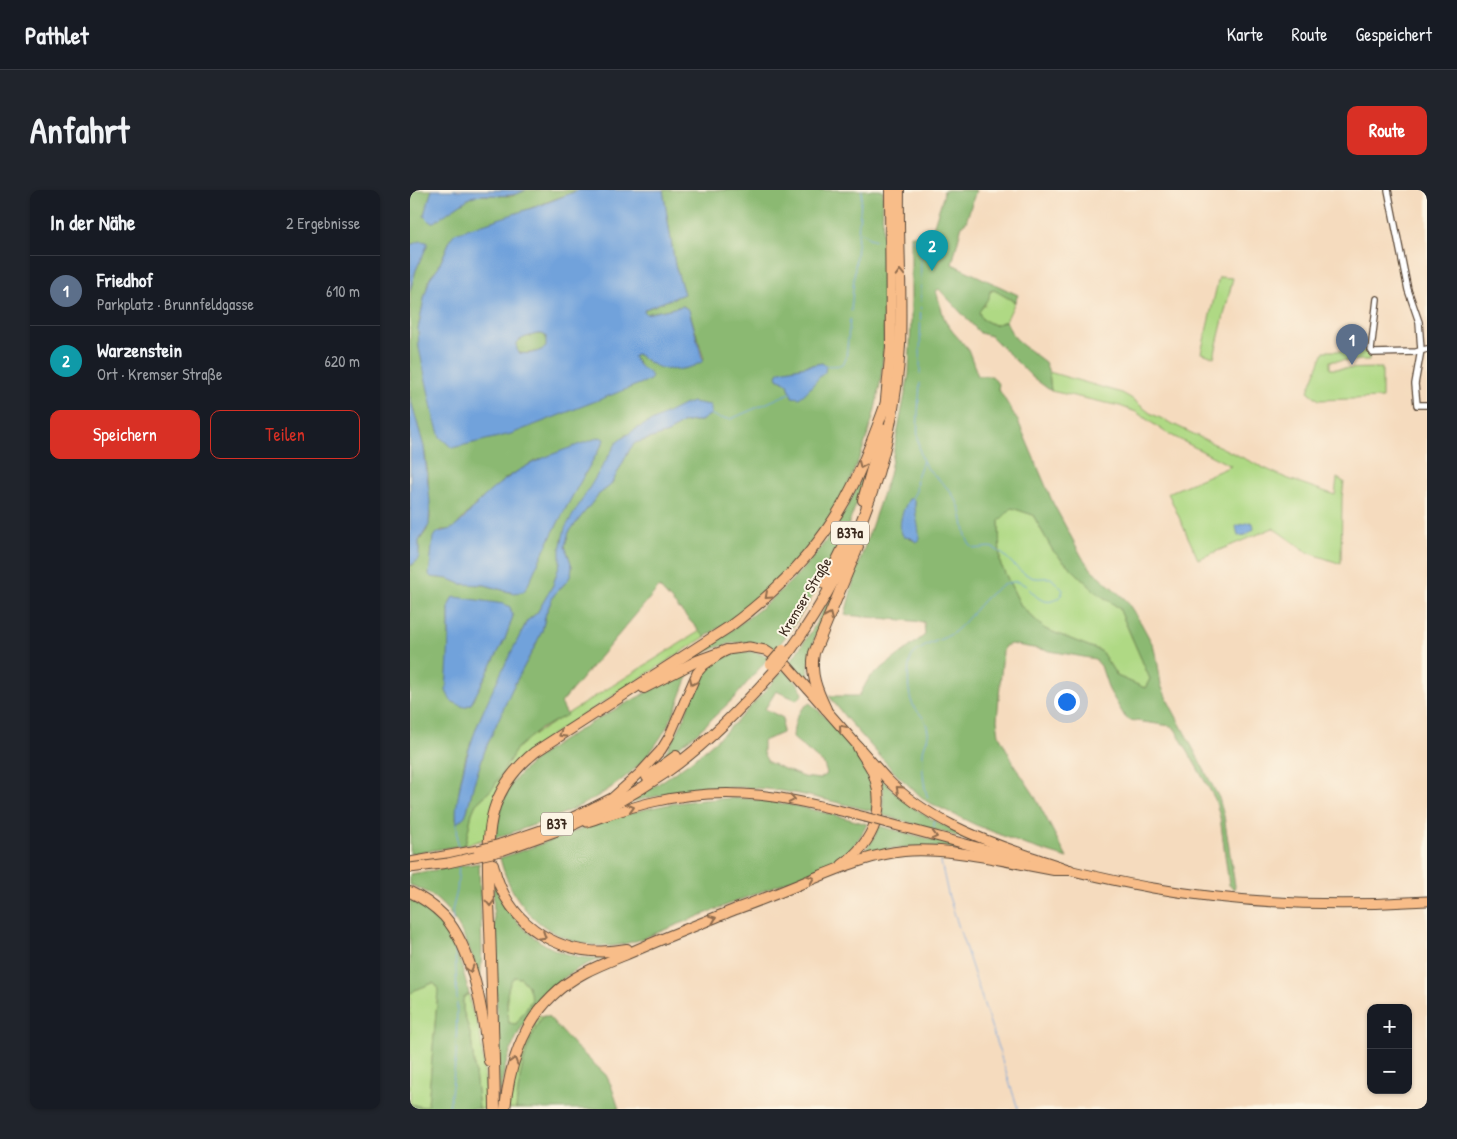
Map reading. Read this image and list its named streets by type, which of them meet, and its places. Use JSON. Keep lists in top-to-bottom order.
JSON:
{
  "streets": {
    "highway": ["B37a", "Kremser Straße"],
    "main road": ["B37"]
  },
  "crossings": [
    ["Kremser Straße", "B37"]
  ],
  "page": {
    "header": "Pathlet",
    "nav": ["Karte", "Route", "Gespeichert"],
    "buttons": [
      "Route",
      ["Speichern", "Teilen"]
    ],
    "title": "Anfahrt",
    "heading": ["In der Nähe", "2 Ergebnisse"],
    "pins": ["2", "1"],
    "list": [
      {
        "mark": "1",
        "name": "Friedhof",
        "note": "Parkplatz · Brunnfeldgasse",
        "value": "610 m"
      },
      {
        "mark": "2",
        "name": "Warzenstein",
        "note": "Ort · Kremser Straße",
        "value": "620 m"
      }
    ],
    "map_buttons": ["+", "−"]
  }
}
